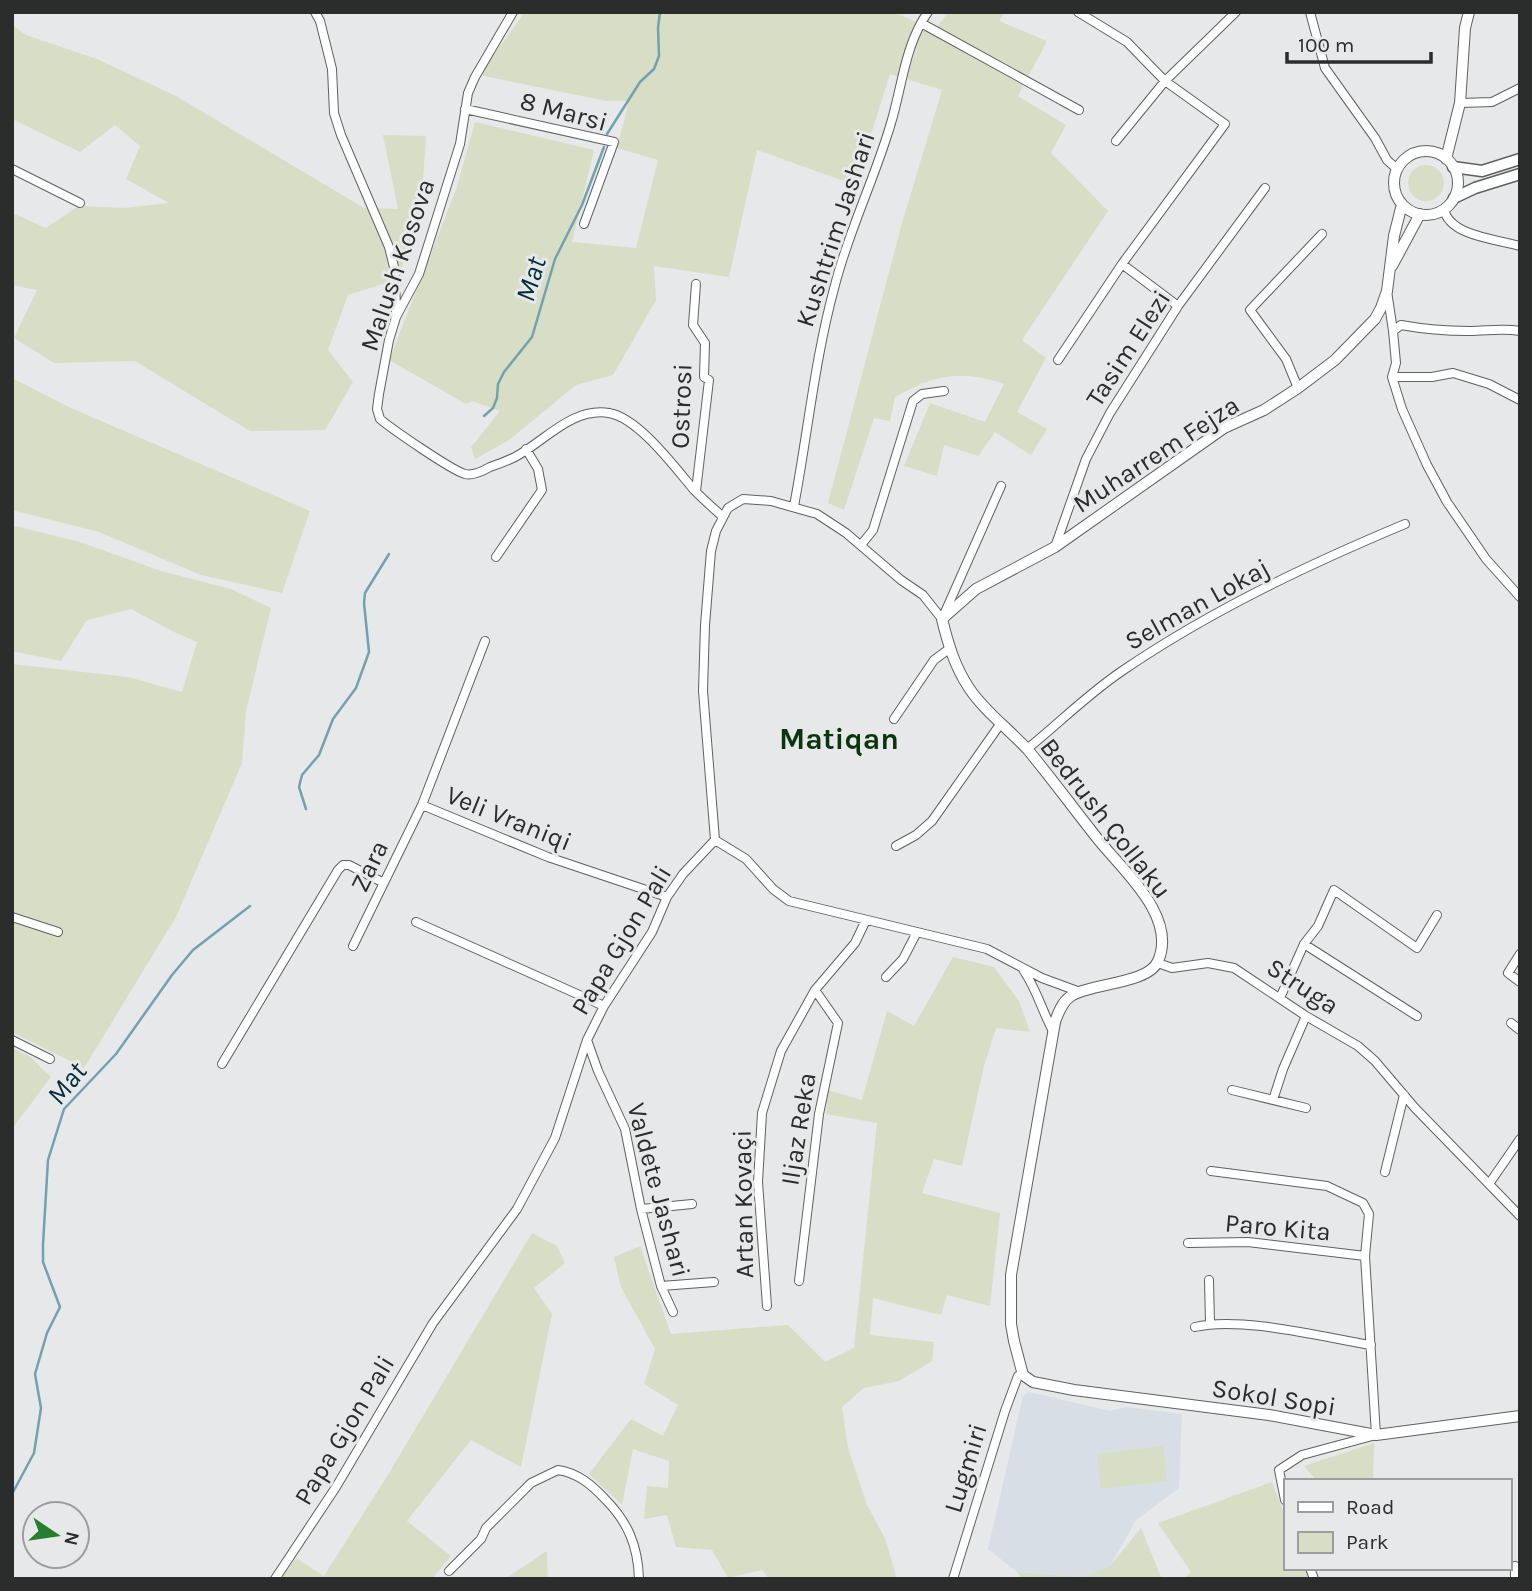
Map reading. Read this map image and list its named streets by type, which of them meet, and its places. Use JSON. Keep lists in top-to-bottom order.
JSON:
{
  "streets": {
    "street": [
      "8 Marsi",
      "Kushtrim Jashari",
      "Malush Kosova",
      "Tasim Elezi",
      "Ostrosi",
      "Muharrem Fejza",
      "Selman Lokaj",
      "Veli Vraniqi",
      "Bedrush Çollaku",
      "Zara",
      "Papa Gjon Pali",
      "Struga",
      "Iljaz Reka",
      "Valdete Jashari",
      "Artan Kovaçi",
      "Paro Kita",
      "Sokol Sopi",
      "Lugmiri"
    ]
  },
  "crossings": [
    ["8 Marsi", "Malush Kosova"],
    ["Malush Kosova", "Ostrosi"],
    ["Tasim Elezi", "Muharrem Fejza"],
    ["Muharrem Fejza", "Bedrush Çollaku"],
    ["Selman Lokaj", "Bedrush Çollaku"],
    ["Veli Vraniqi", "Zara"],
    ["Veli Vraniqi", "Papa Gjon Pali"],
    ["Bedrush Çollaku", "Struga"],
    ["Papa Gjon Pali", "Valdete Jashari"],
    ["Iljaz Reka", "Artan Kovaçi"],
    ["Sokol Sopi", "Lugmiri"]
  ],
  "districts": ["Matiqan"],
  "water": ["Mat"],
  "legend": ["Road", "Park"],
  "scale_bar": "100 m",
  "north": "right"
}
